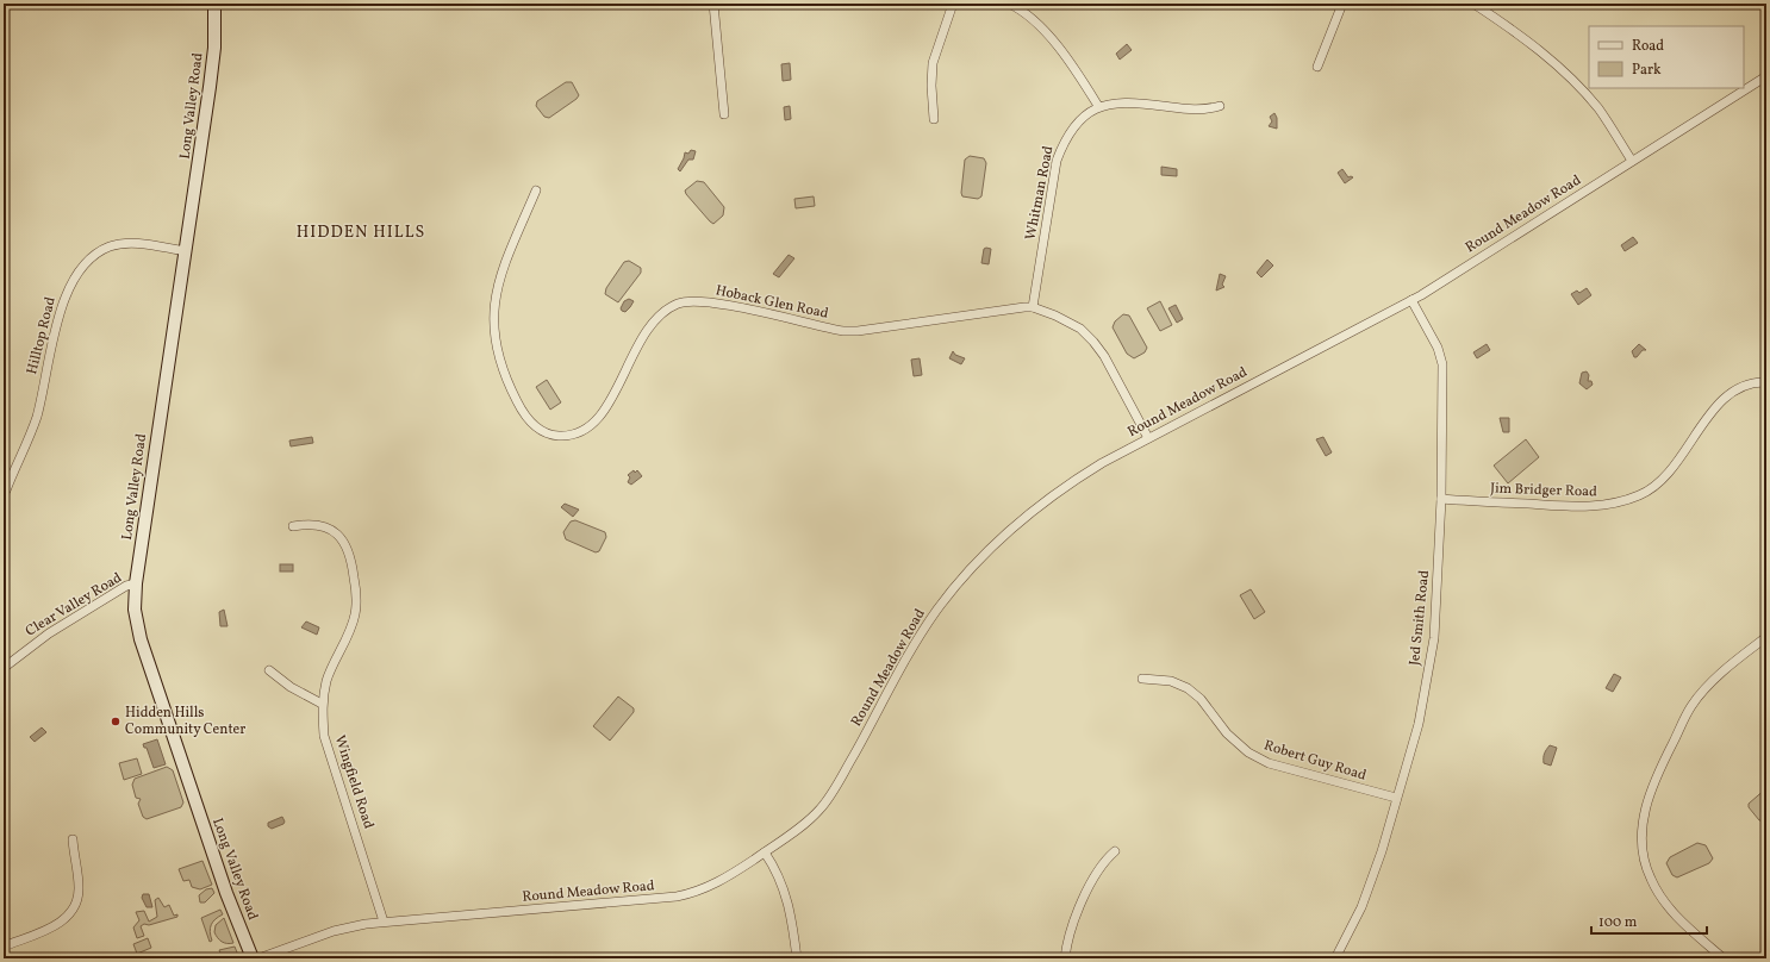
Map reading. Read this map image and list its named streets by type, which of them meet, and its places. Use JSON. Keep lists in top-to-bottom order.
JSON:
{
  "streets": {
    "street": [
      "Long Valley Road",
      "Whitman Road",
      "Round Meadow Road",
      "Hoback Glen Road",
      "Hilltop Road",
      "Jim Bridger Road",
      "Clear Valley Road",
      "Jed Smith Road",
      "Robert Guy Road",
      "Wingfield Road"
    ]
  },
  "crossings": [
    ["Long Valley Road", "Hilltop Road"],
    ["Long Valley Road", "Clear Valley Road"],
    ["Whitman Road", "Hoback Glen Road"],
    ["Round Meadow Road", "Jed Smith Road"],
    ["Round Meadow Road", "Wingfield Road"],
    ["Jim Bridger Road", "Jed Smith Road"],
    ["Jed Smith Road", "Robert Guy Road"]
  ],
  "districts": ["HIDDEN HILLS"],
  "places": ["Hidden Hills Community Center"],
  "legend": ["Road", "Park"],
  "scale_bar": "100 m"
}
